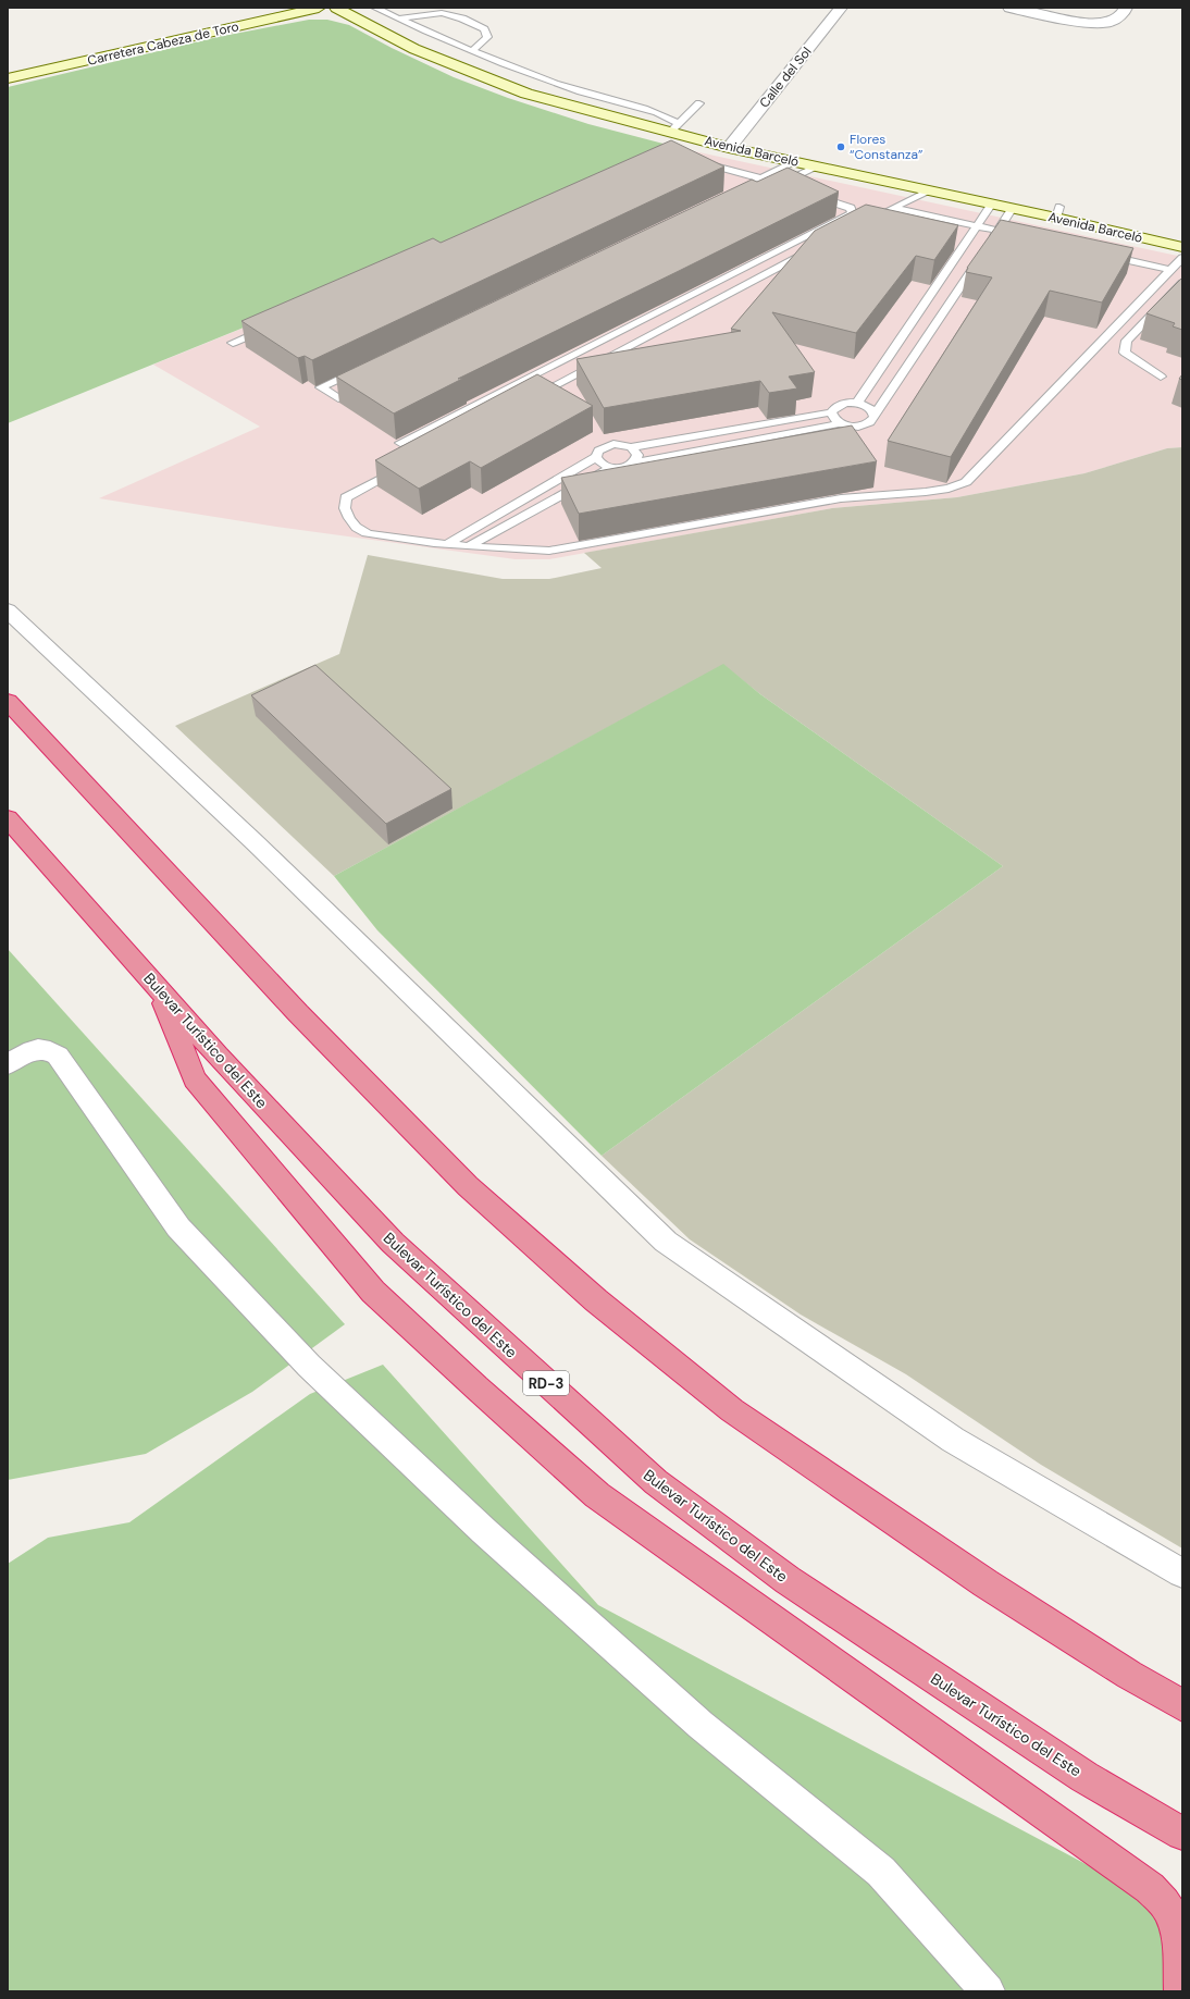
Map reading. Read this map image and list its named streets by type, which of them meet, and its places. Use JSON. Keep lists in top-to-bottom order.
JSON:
{
  "streets": {
    "highway": ["Bulevar Turístico del Este", "RD-3"],
    "street": ["Carretera Cabeza de Toro", "Calle del Sol", "Avenida Barceló"]
  },
  "crossings": [
    ["Calle del Sol", "Avenida Barceló"]
  ],
  "places": ["Flores “Constanza”"]
}
